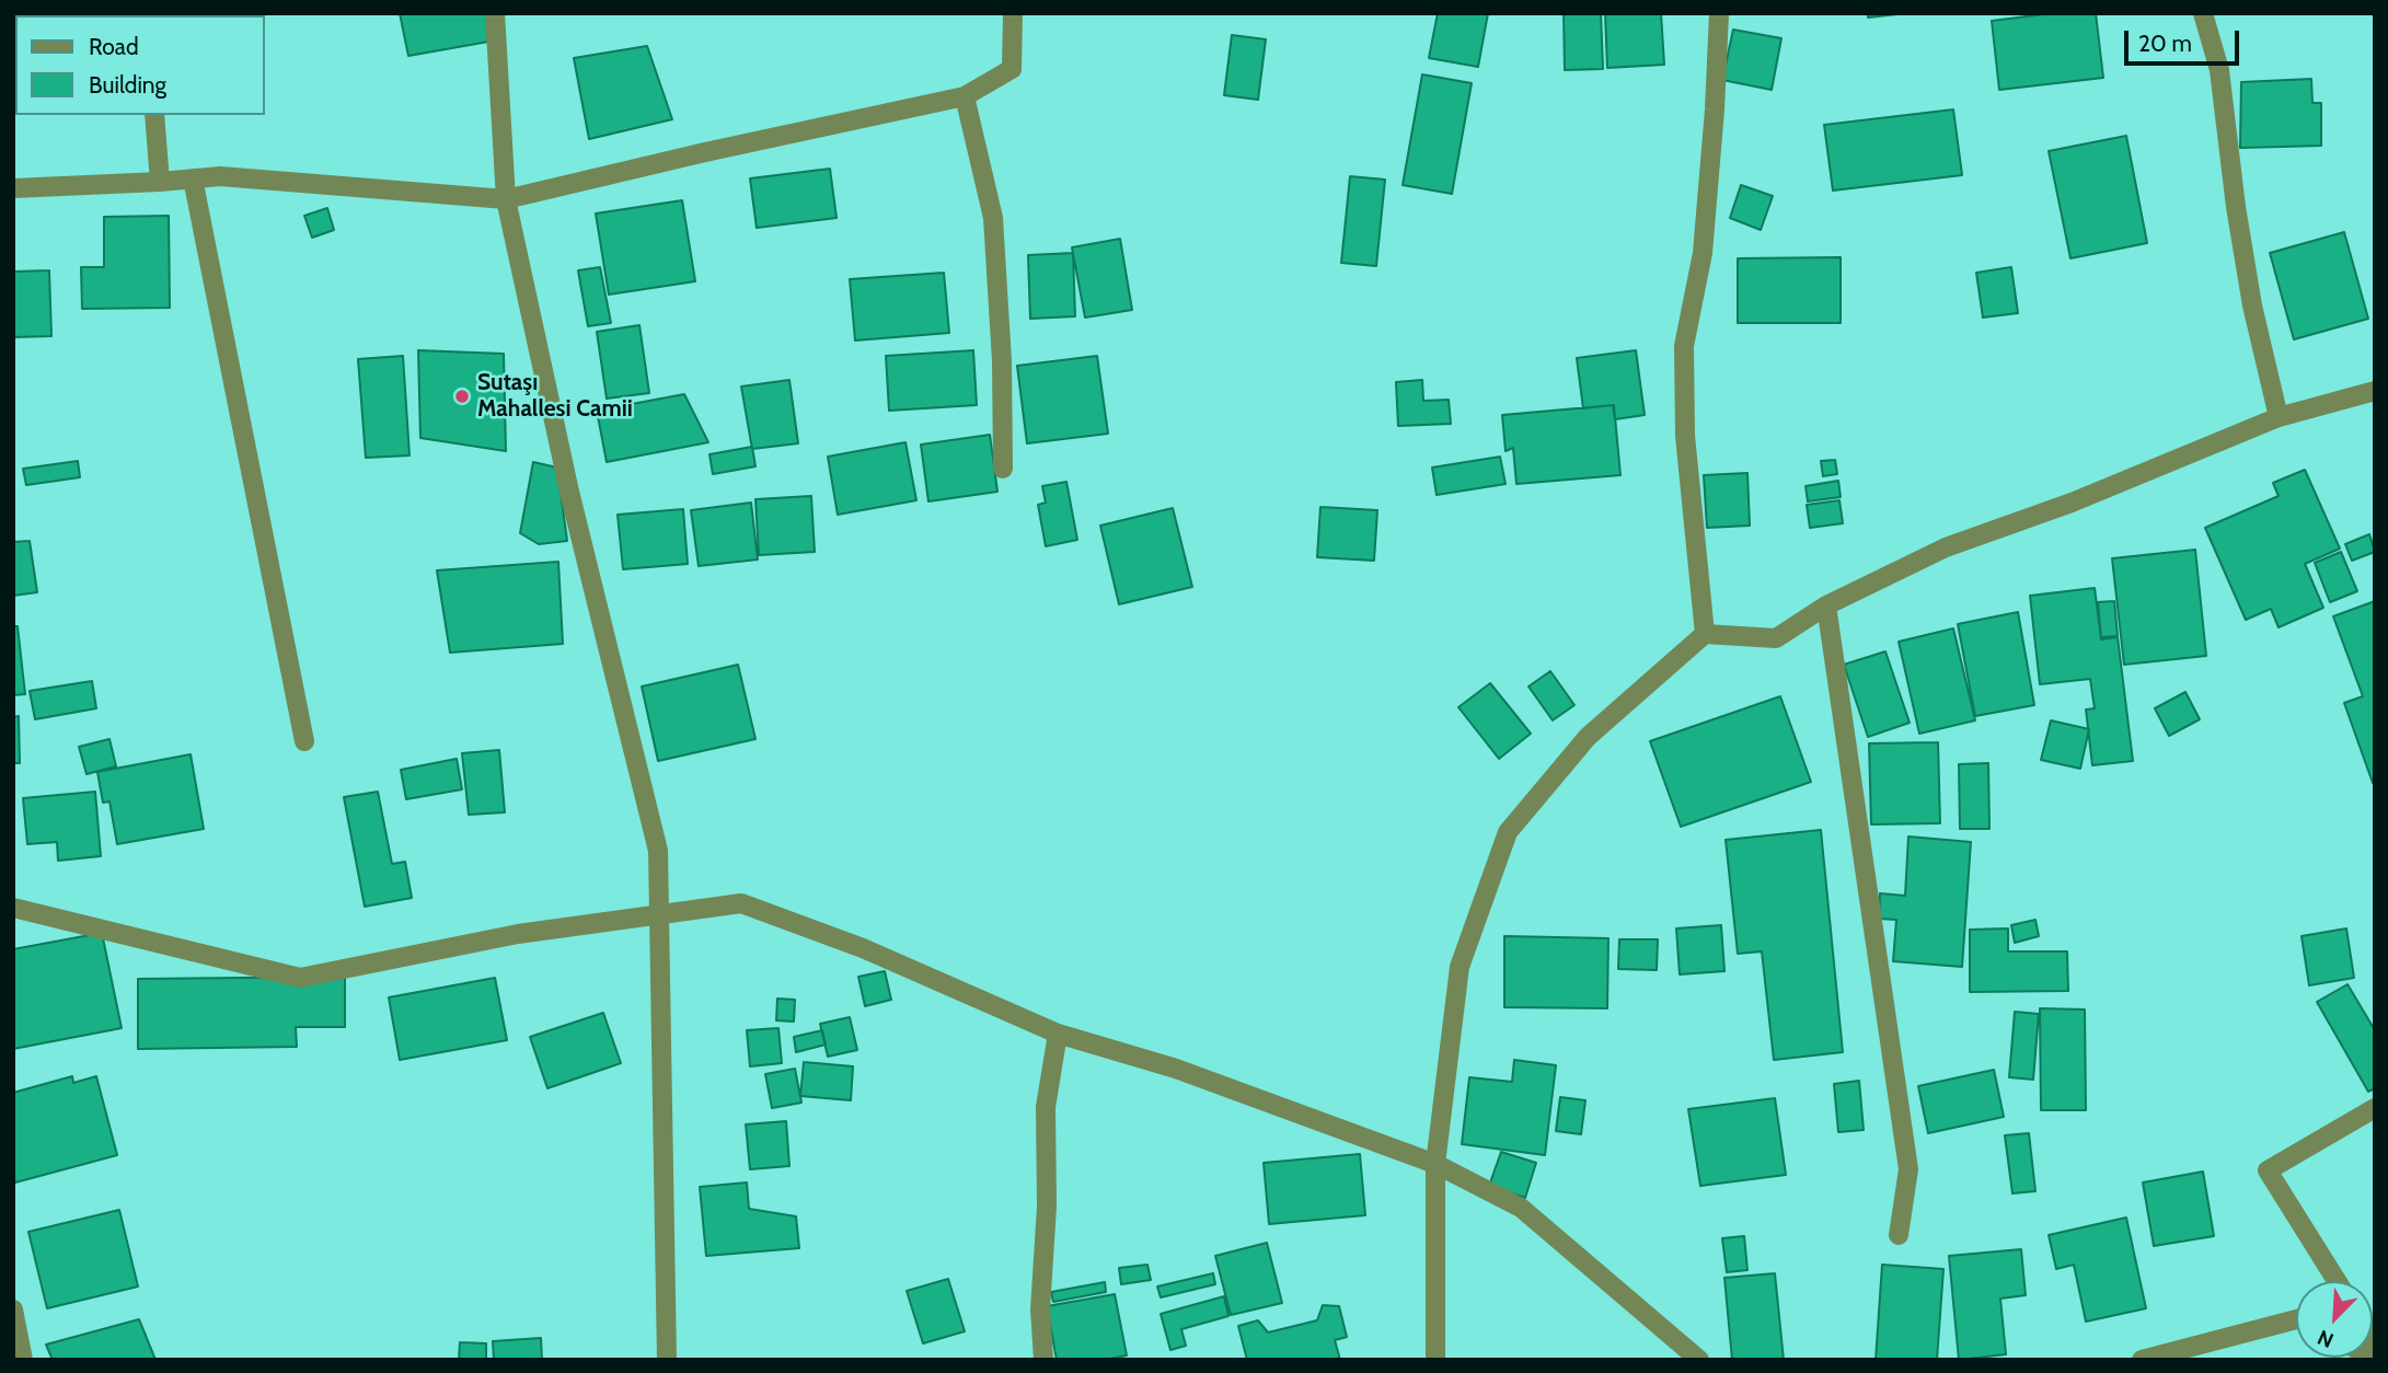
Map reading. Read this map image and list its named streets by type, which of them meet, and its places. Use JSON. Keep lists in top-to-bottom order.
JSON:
{
  "places": ["Sutaşı Mahallesi Camii"],
  "legend": ["Road", "Building"],
  "scale_bar": "20 m",
  "north": "bottom left"
}
